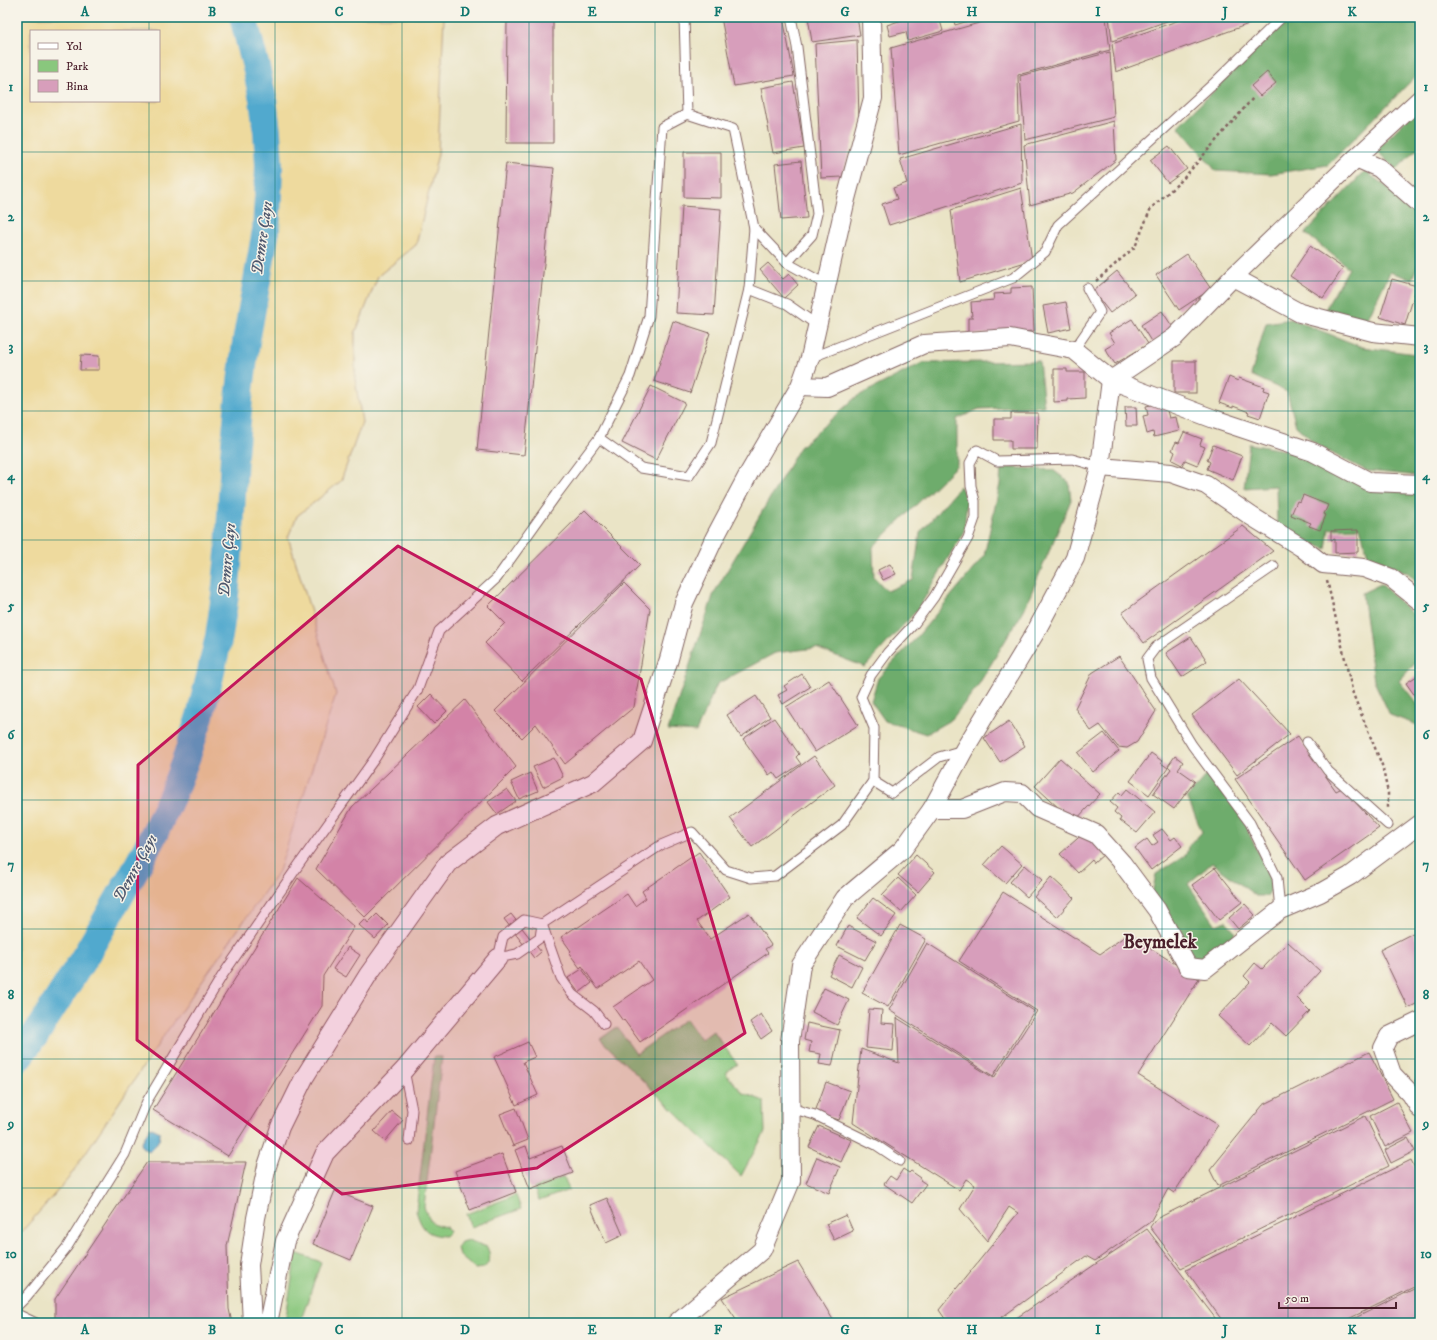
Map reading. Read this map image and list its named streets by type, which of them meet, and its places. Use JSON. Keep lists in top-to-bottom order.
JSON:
{
  "districts": ["Beymelek"],
  "water": ["Demre Çayı"],
  "legend": ["Yol", "Park", "Bina"],
  "scale_bar": "50 m",
  "grid": {
    "columns": [
      "A",
      "B",
      "C",
      "D",
      "E",
      "F",
      "G",
      "H",
      "I",
      "J",
      "K"
    ],
    "rows": [
      "1",
      "2",
      "3",
      "4",
      "5",
      "6",
      "7",
      "8",
      "9",
      "10"
    ]
  }
}
